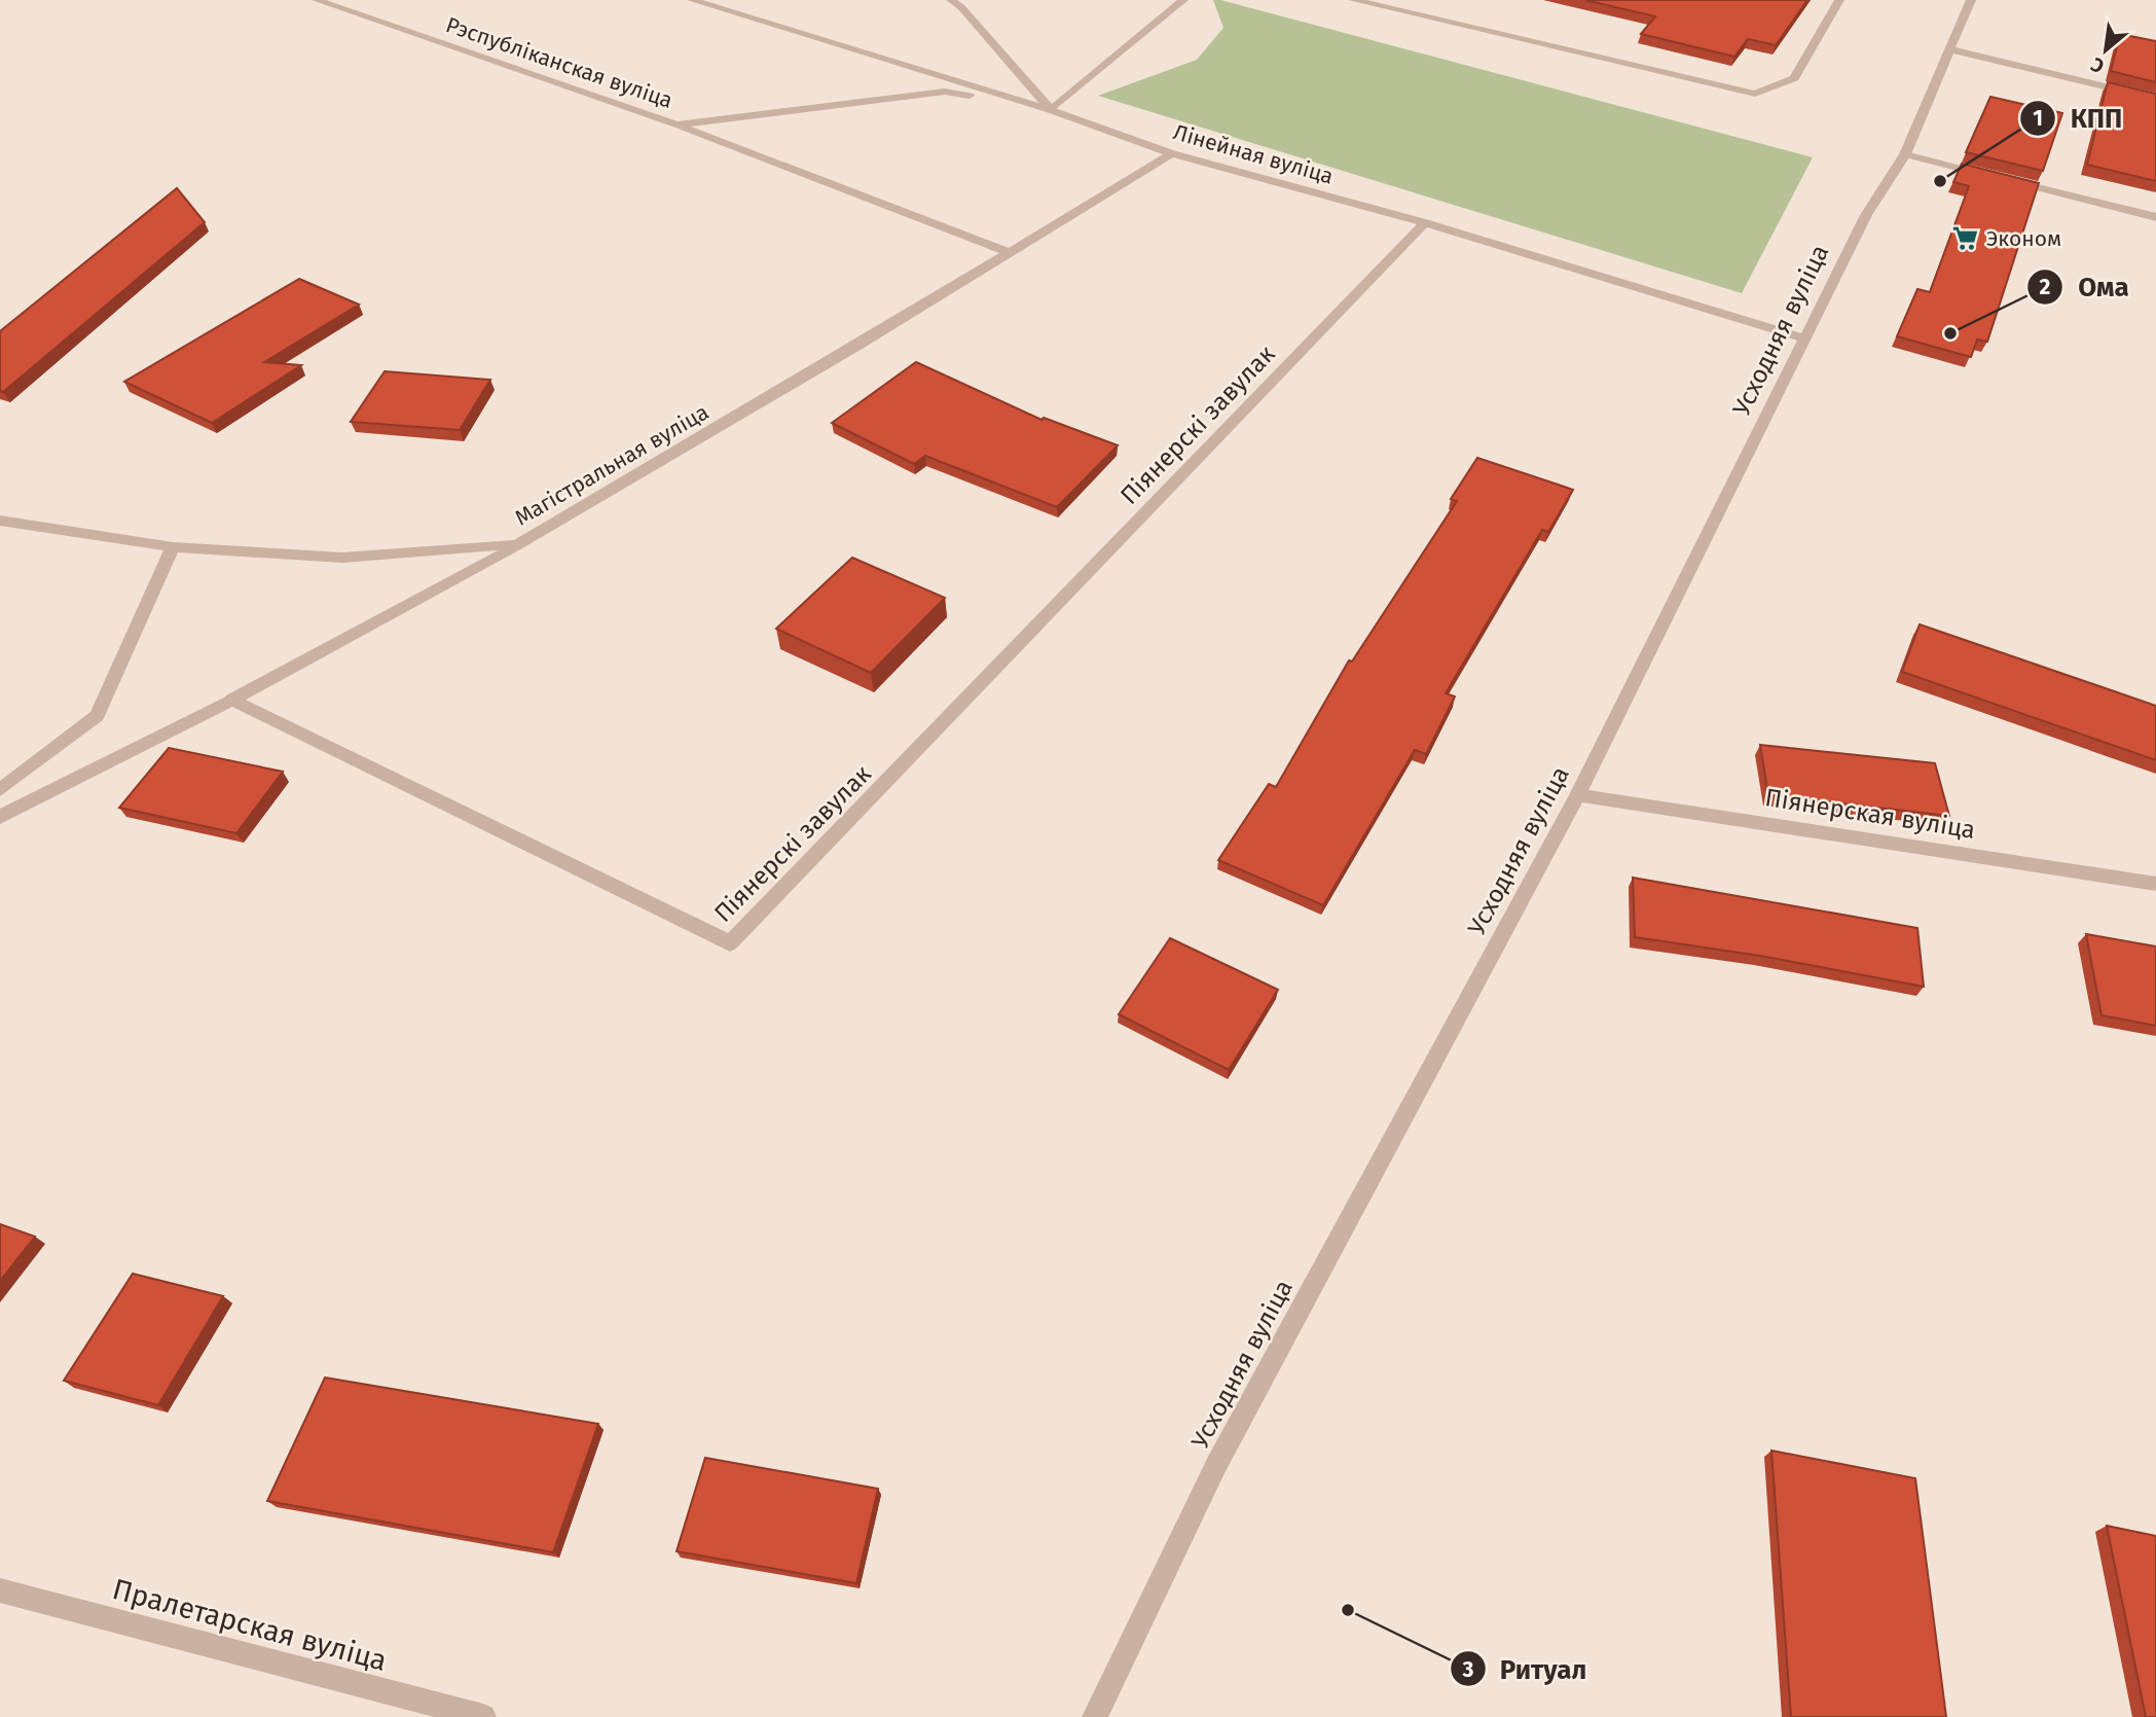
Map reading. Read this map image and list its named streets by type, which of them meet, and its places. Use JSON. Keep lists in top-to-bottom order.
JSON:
{
  "streets": {
    "street": [
      "Рэспубліканская вуліца",
      "Лінейная вуліца",
      "Усходняя вуліца",
      "Піянерскі завулак",
      "Магістральная вуліца",
      "Піянерская вуліца",
      "Пралетарская вуліца"
    ]
  },
  "crossings": [
    ["Рэспубліканская вуліца", "Лінейная вуліца"],
    ["Лінейная вуліца", "Усходняя вуліца"],
    ["Лінейная вуліца", "Піянерскі завулак"],
    ["Лінейная вуліца", "Магістральная вуліца"],
    ["Усходняя вуліца", "Піянерская вуліца"]
  ],
  "places": {
    "other": ["КПП", "Ома", "Ритуал"],
    "supermarket": ["Эконом"]
  },
  "north": "bottom left"
}
